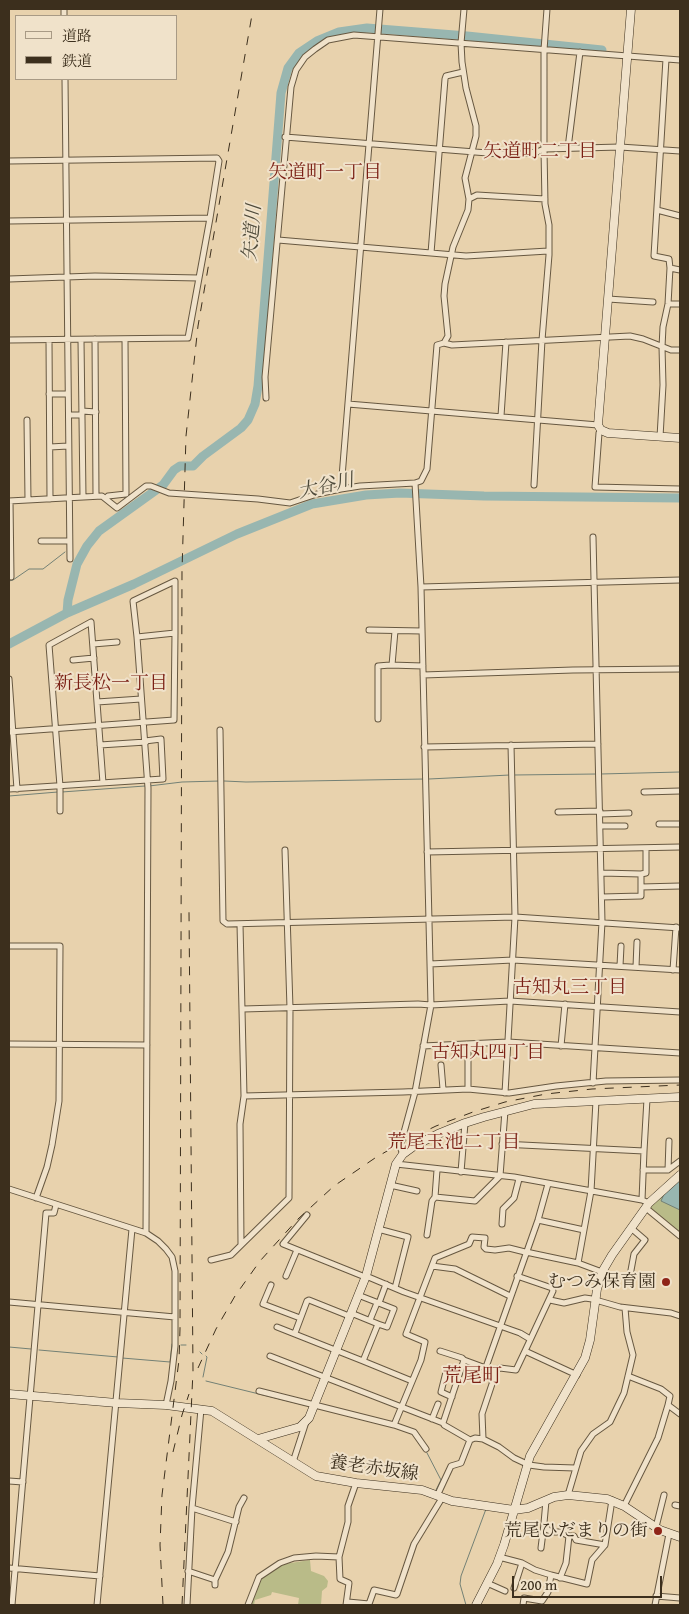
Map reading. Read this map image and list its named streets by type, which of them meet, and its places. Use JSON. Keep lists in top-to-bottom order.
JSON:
{
  "streets": {
    "street": ["養老赤坂線"]
  },
  "districts": [
    "矢道町二丁目",
    "矢道町一丁目",
    "新長松一丁目",
    "古知丸三丁目",
    "古知丸四丁目",
    "荒尾玉池二丁目",
    "荒尾町"
  ],
  "water": ["矢道川", "大谷川"],
  "places": ["むつみ保育園", "荒尾ひだまりの街"],
  "legend": ["道路", "鉄道"],
  "scale_bar": "200 m"
}
